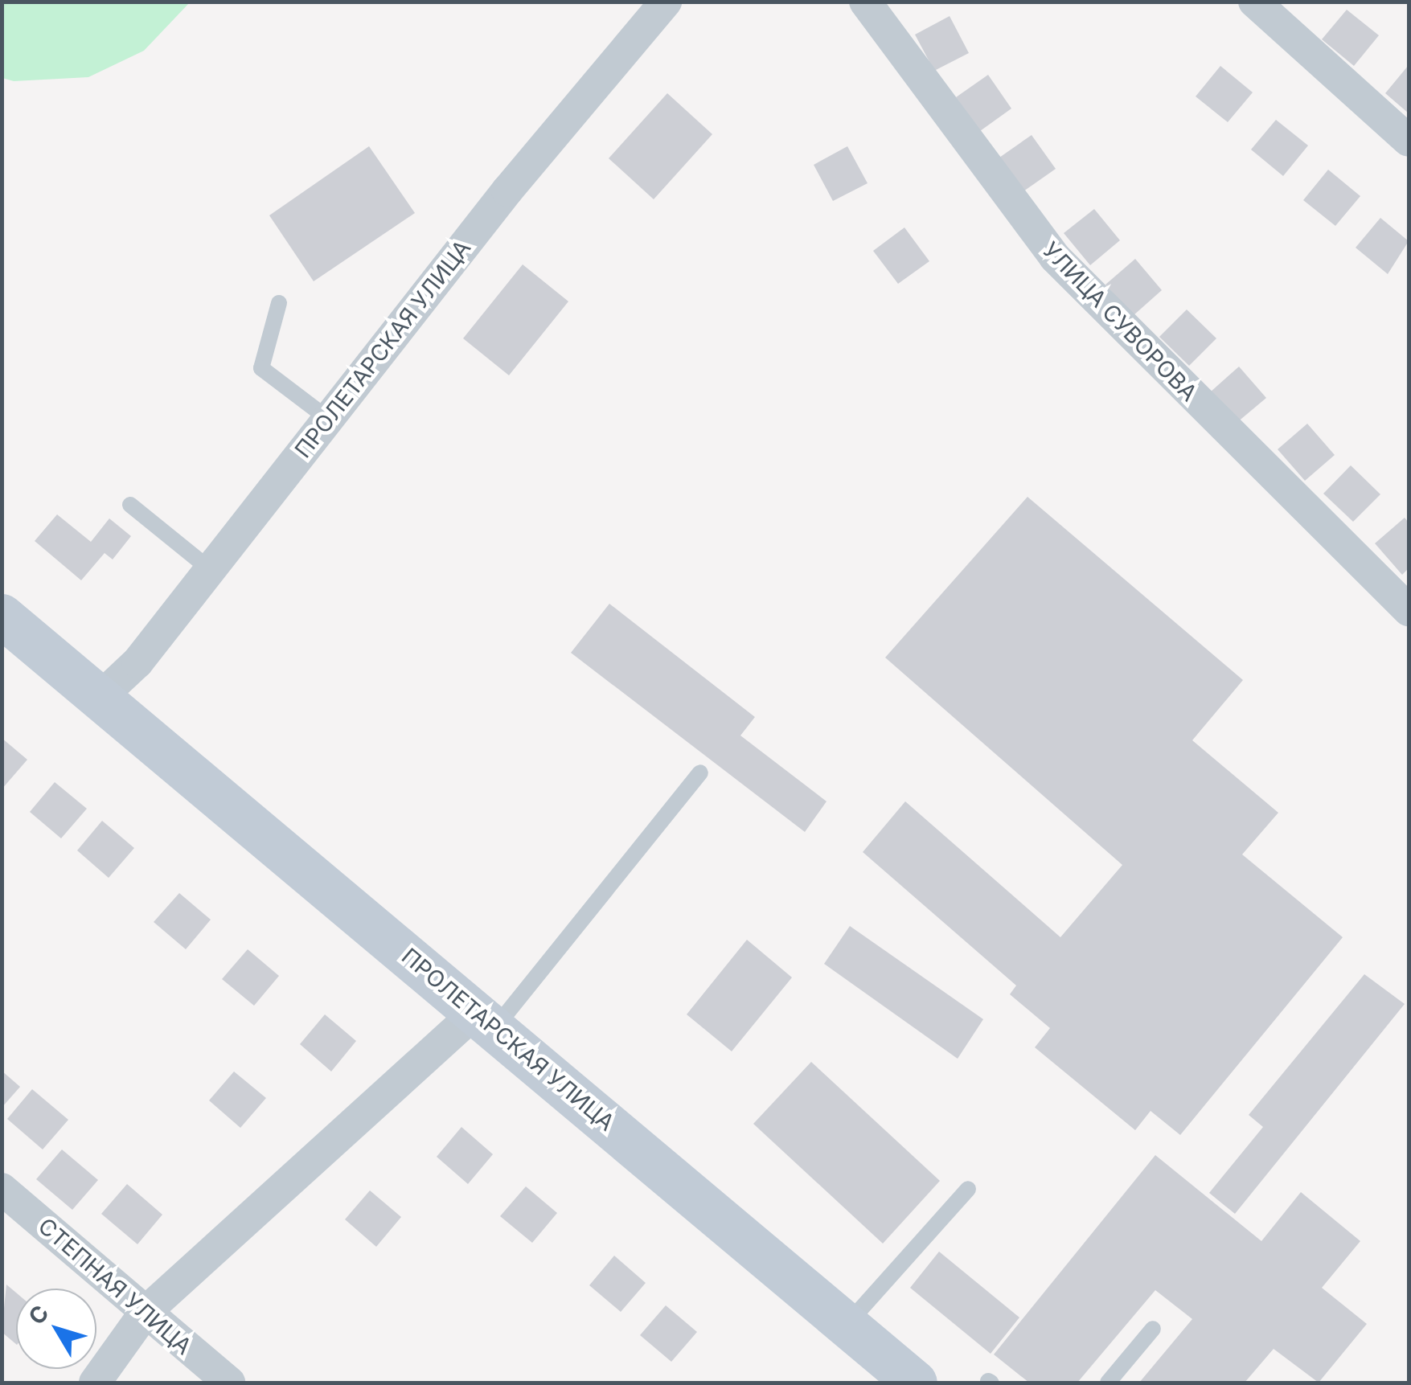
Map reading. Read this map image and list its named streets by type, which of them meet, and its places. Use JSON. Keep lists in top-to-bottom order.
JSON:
{
  "streets": {
    "main road": ["ПРОЛЕТАРСКАЯ УЛИЦА"],
    "street": ["УЛИЦА СУВОРОВА", "СТЕПНАЯ УЛИЦА"]
  },
  "north": "top left"
}
